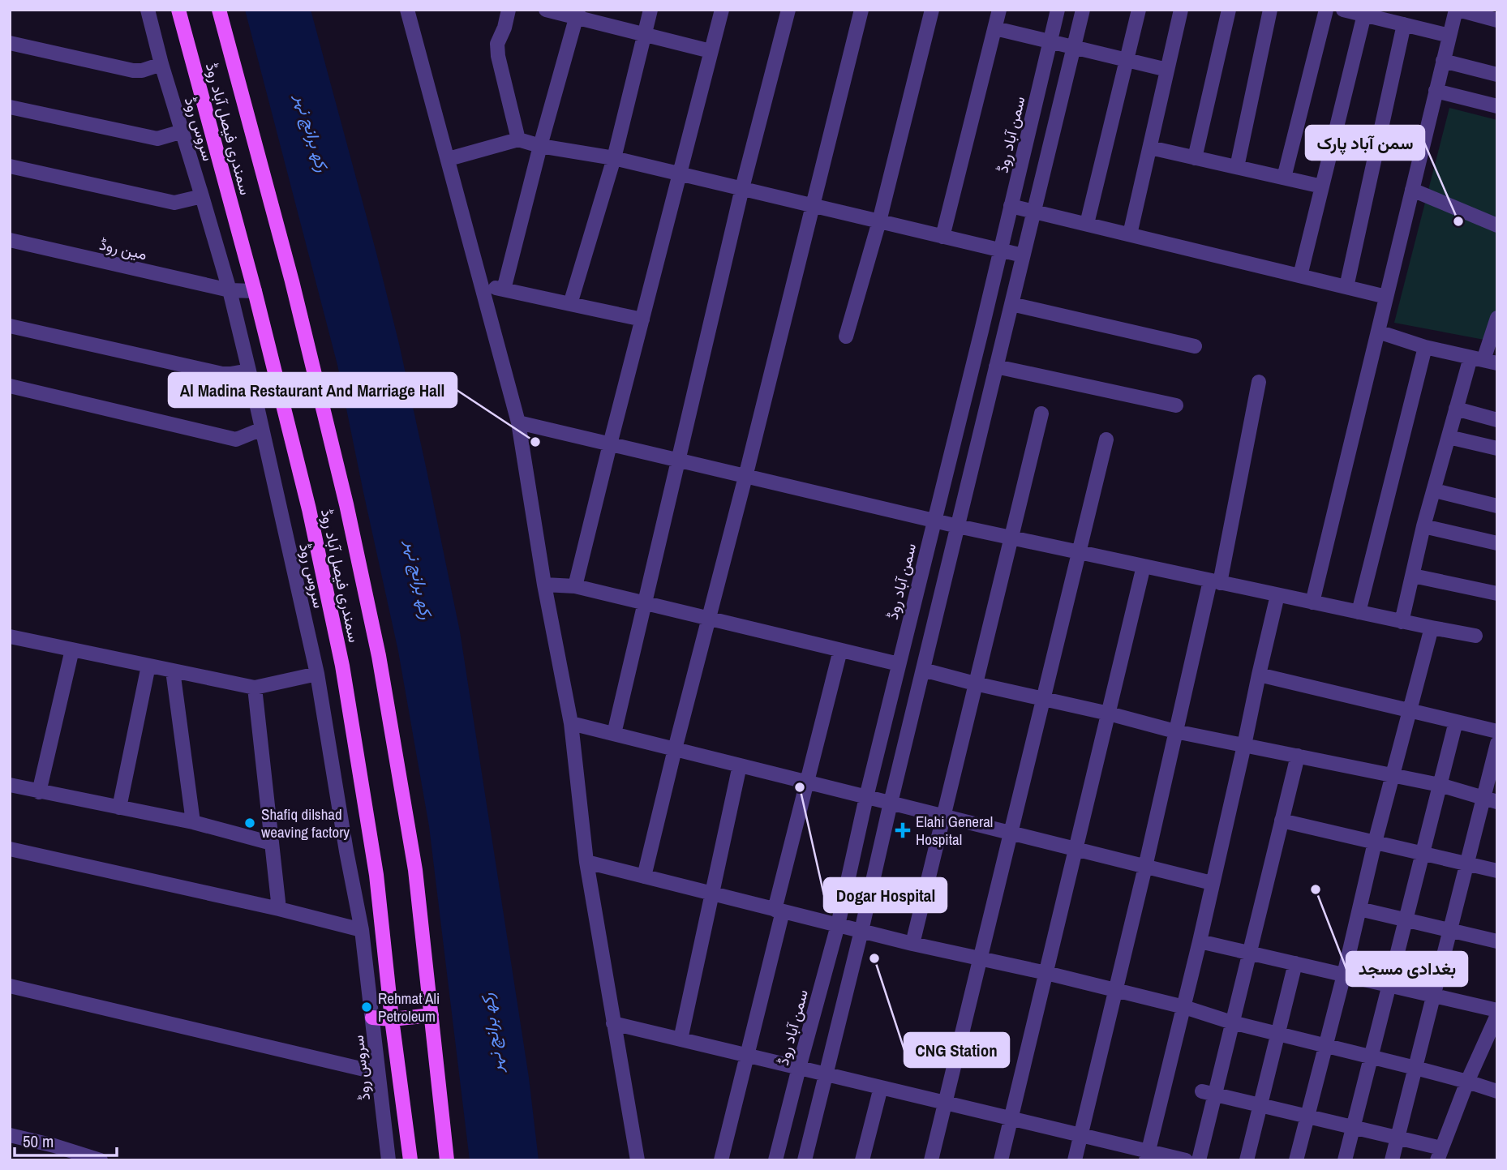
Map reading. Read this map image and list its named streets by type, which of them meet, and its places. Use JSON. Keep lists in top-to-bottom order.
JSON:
{
  "streets": {
    "main road": ["سمندری فیصل آباد روڈ"],
    "street": ["سروس روڈ", "سمن آباد روڈ", "مین روڈ"]
  },
  "crossings": [
    ["سروس روڈ", "مین روڈ"],
    ["سمندری فیصل آباد روڈ", "مین روڈ"]
  ],
  "water": ["رکھ برانچ نہر"],
  "places": {
    "other": [
      "سمن آباد پارک",
      "Al Madina Restaurant And Marriage Hall",
      "Dogar Hospital",
      "Shafiq dilshad weaving factory",
      "بغدادی مسجد",
      "CNG Station",
      "Rehmat Ali Petroleum"
    ],
    "health": ["Elahi General Hospital"]
  },
  "scale_bar": "50 m"
}
